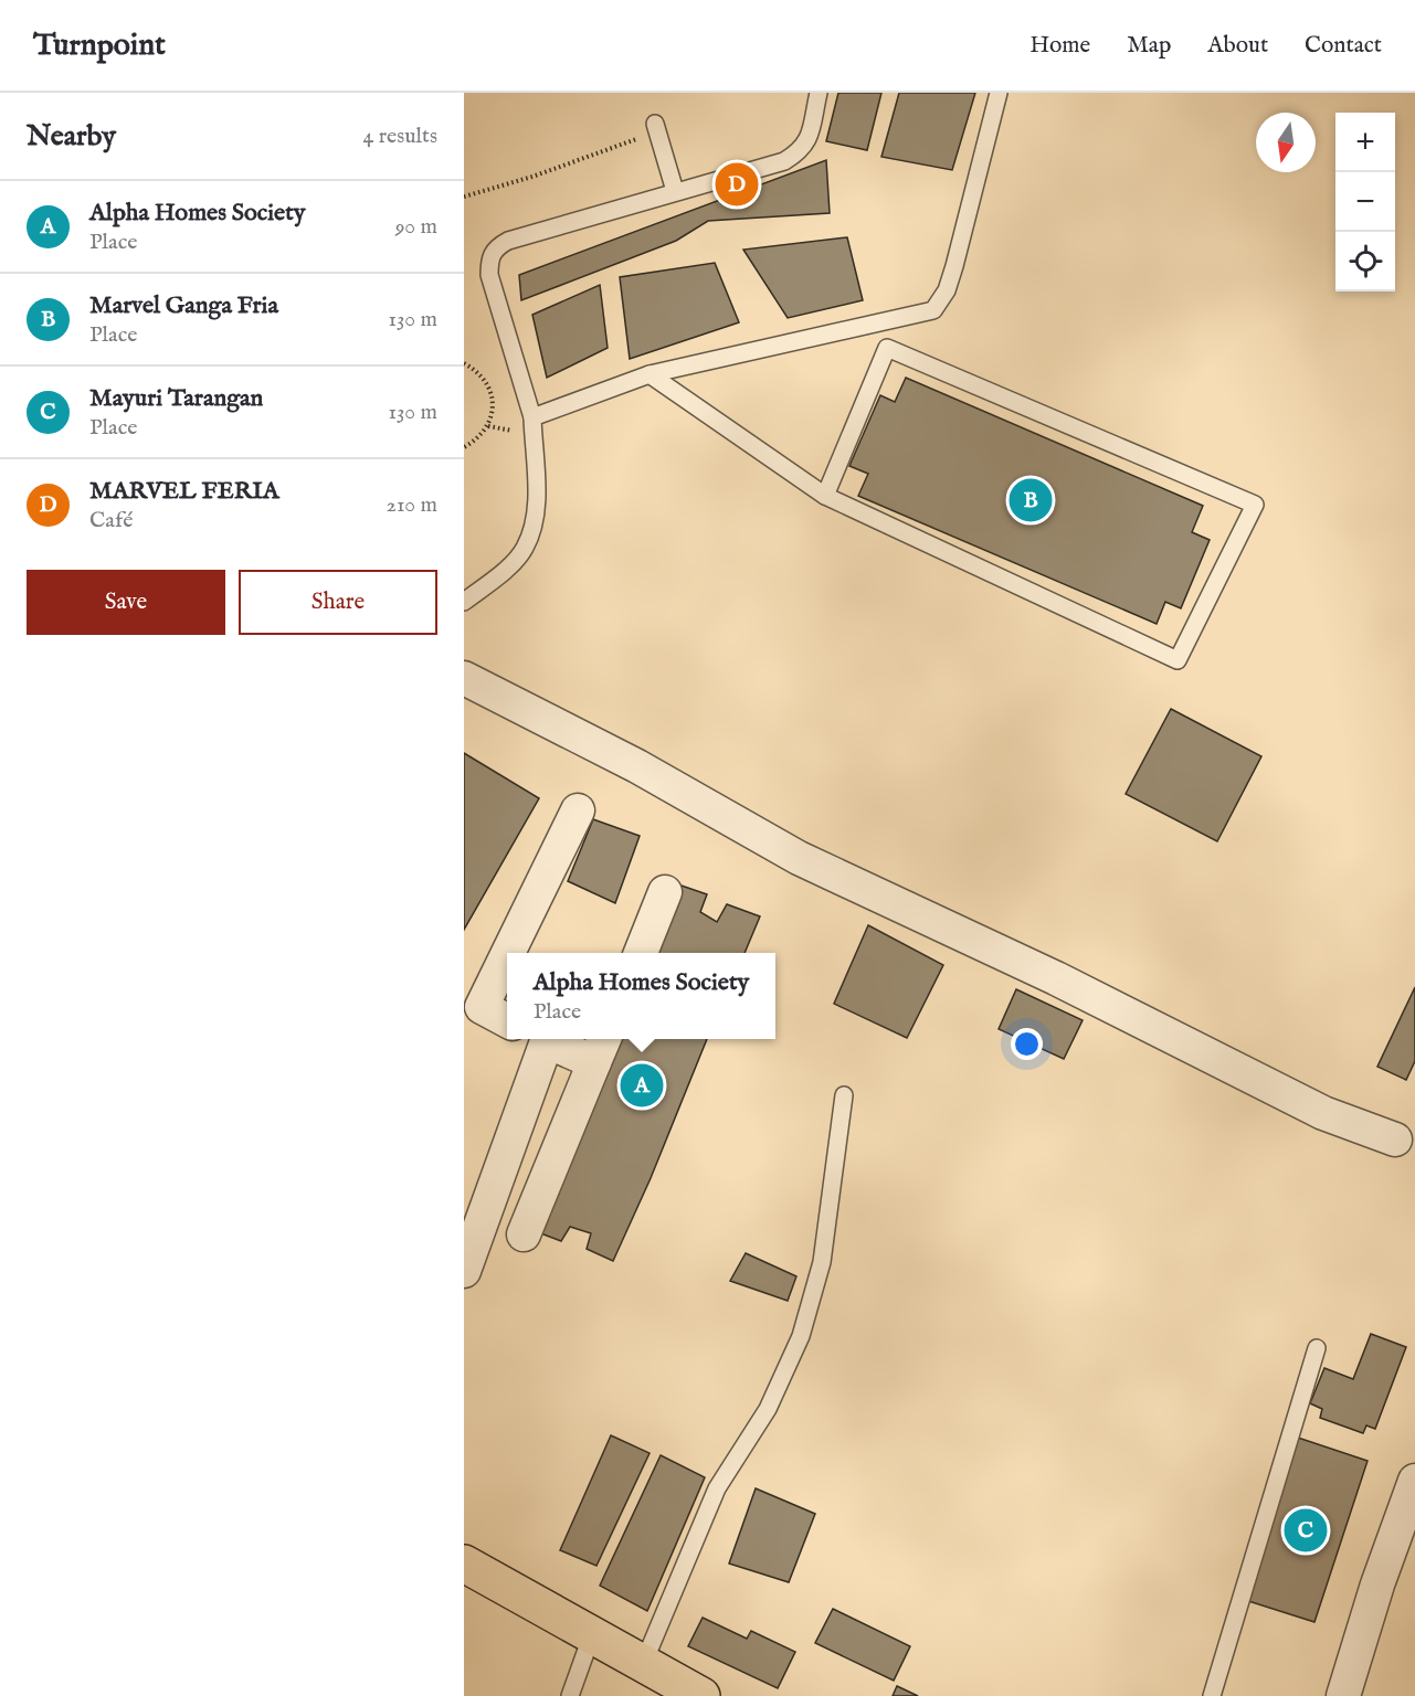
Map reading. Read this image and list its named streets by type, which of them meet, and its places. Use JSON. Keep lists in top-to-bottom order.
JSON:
{
  "north": "bottom",
  "page": {
    "header": "Turnpoint",
    "nav": [
      "Home",
      "Map",
      "About",
      "Contact"
    ],
    "heading": ["Nearby", "4 results"],
    "map_buttons": ["+", "−"],
    "pins": [
      "D",
      "B",
      "A",
      "C"
    ],
    "list": [
      {
        "mark": "A",
        "name": "Alpha Homes Society",
        "note": "Place",
        "value": "90 m"
      },
      {
        "mark": "B",
        "name": "Marvel Ganga Fria",
        "note": "Place",
        "value": "130 m"
      },
      {
        "mark": "C",
        "name": "Mayuri Tarangan",
        "note": "Place",
        "value": "130 m"
      },
      {
        "mark": "D",
        "name": "MARVEL FERIA",
        "note": "Café",
        "value": "210 m"
      }
    ],
    "buttons": ["Save", "Share"],
    "popup": ["Alpha Homes Society", "Place"]
  }
}
